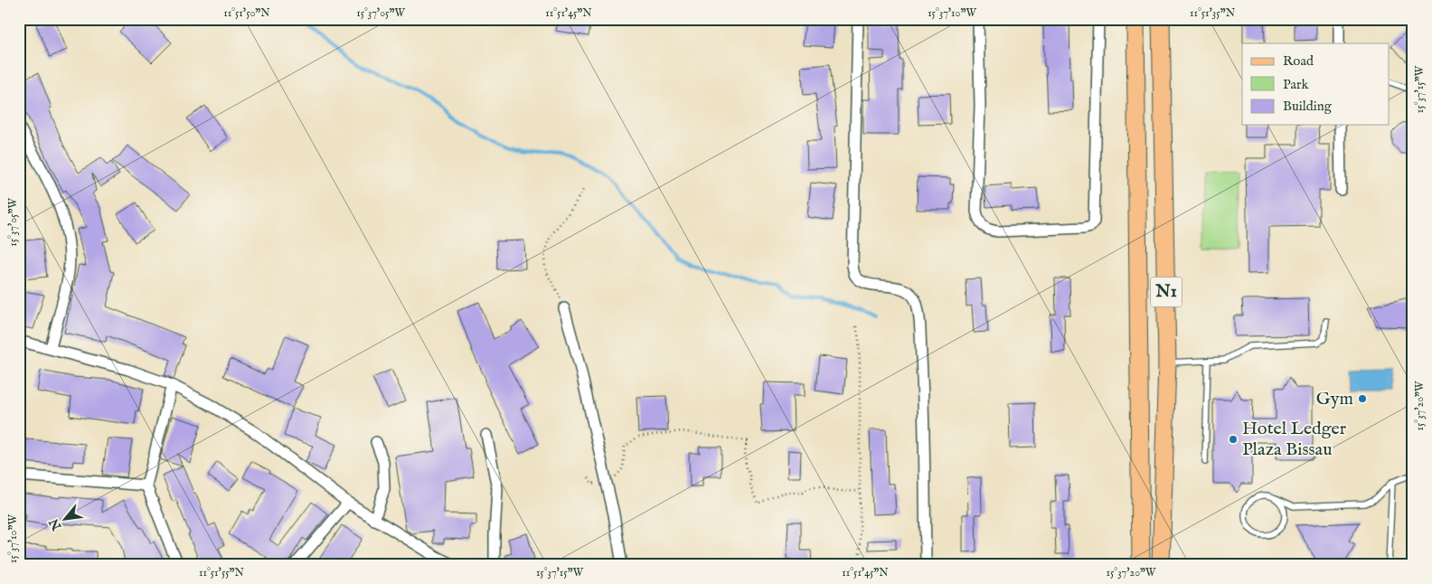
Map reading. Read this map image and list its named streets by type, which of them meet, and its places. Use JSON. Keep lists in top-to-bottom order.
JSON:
{
  "streets": {
    "main road": ["N1"]
  },
  "places": ["Gym", "Hotel Ledger Plaza Bissau"],
  "legend": ["Road", "Park", "Building"],
  "north": "bottom left",
  "coordinates": [
    "11°51'50\"N",
    "15°37'05\"W",
    "11°51'45\"N",
    "15°37'10\"W",
    "11°51'35\"N",
    "15°37'15\"W",
    "15°37'20\"W",
    "11°51'55\"N"
  ]
}
